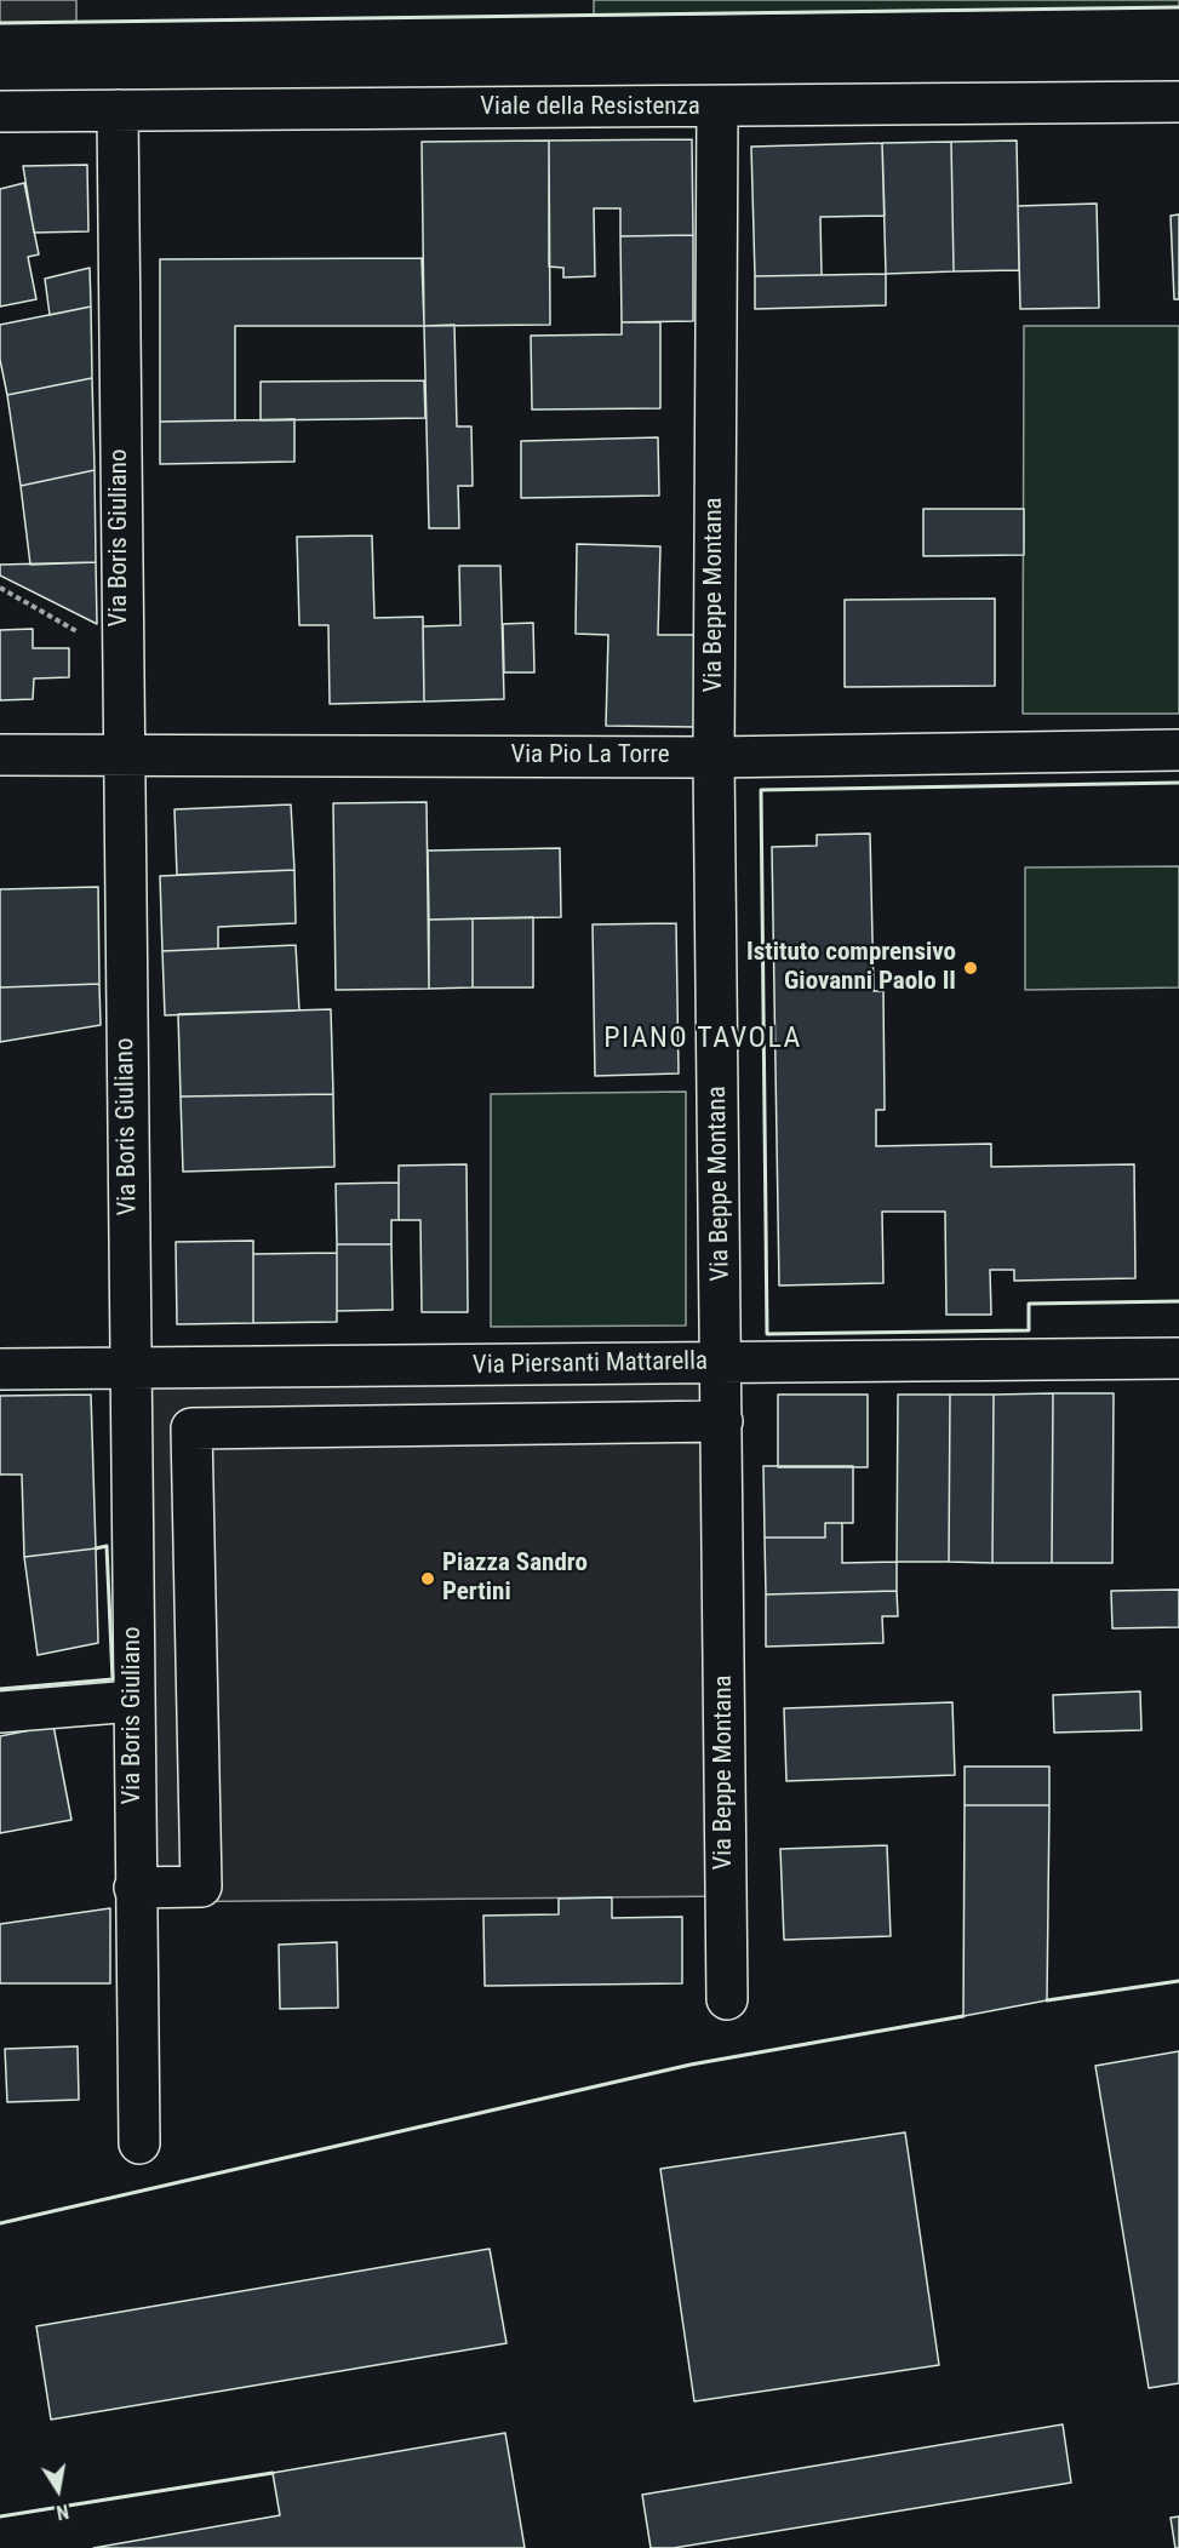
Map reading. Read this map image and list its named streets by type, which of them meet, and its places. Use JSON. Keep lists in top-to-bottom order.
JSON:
{
  "streets": {
    "street": [
      "Viale della Resistenza",
      "Via Boris Giuliano",
      "Via Beppe Montana",
      "Via Pio La Torre",
      "Via Piersanti Mattarella"
    ]
  },
  "crossings": [
    ["Viale della Resistenza", "Via Boris Giuliano"],
    ["Viale della Resistenza", "Via Beppe Montana"],
    ["Via Boris Giuliano", "Via Pio La Torre"],
    ["Via Boris Giuliano", "Via Piersanti Mattarella"],
    ["Via Beppe Montana", "Via Pio La Torre"],
    ["Via Beppe Montana", "Via Piersanti Mattarella"]
  ],
  "districts": ["PIANO TAVOLA"],
  "places": ["Istituto comprensivo Giovanni Paolo II", "Piazza Sandro Pertini"],
  "north": "bottom"
}
